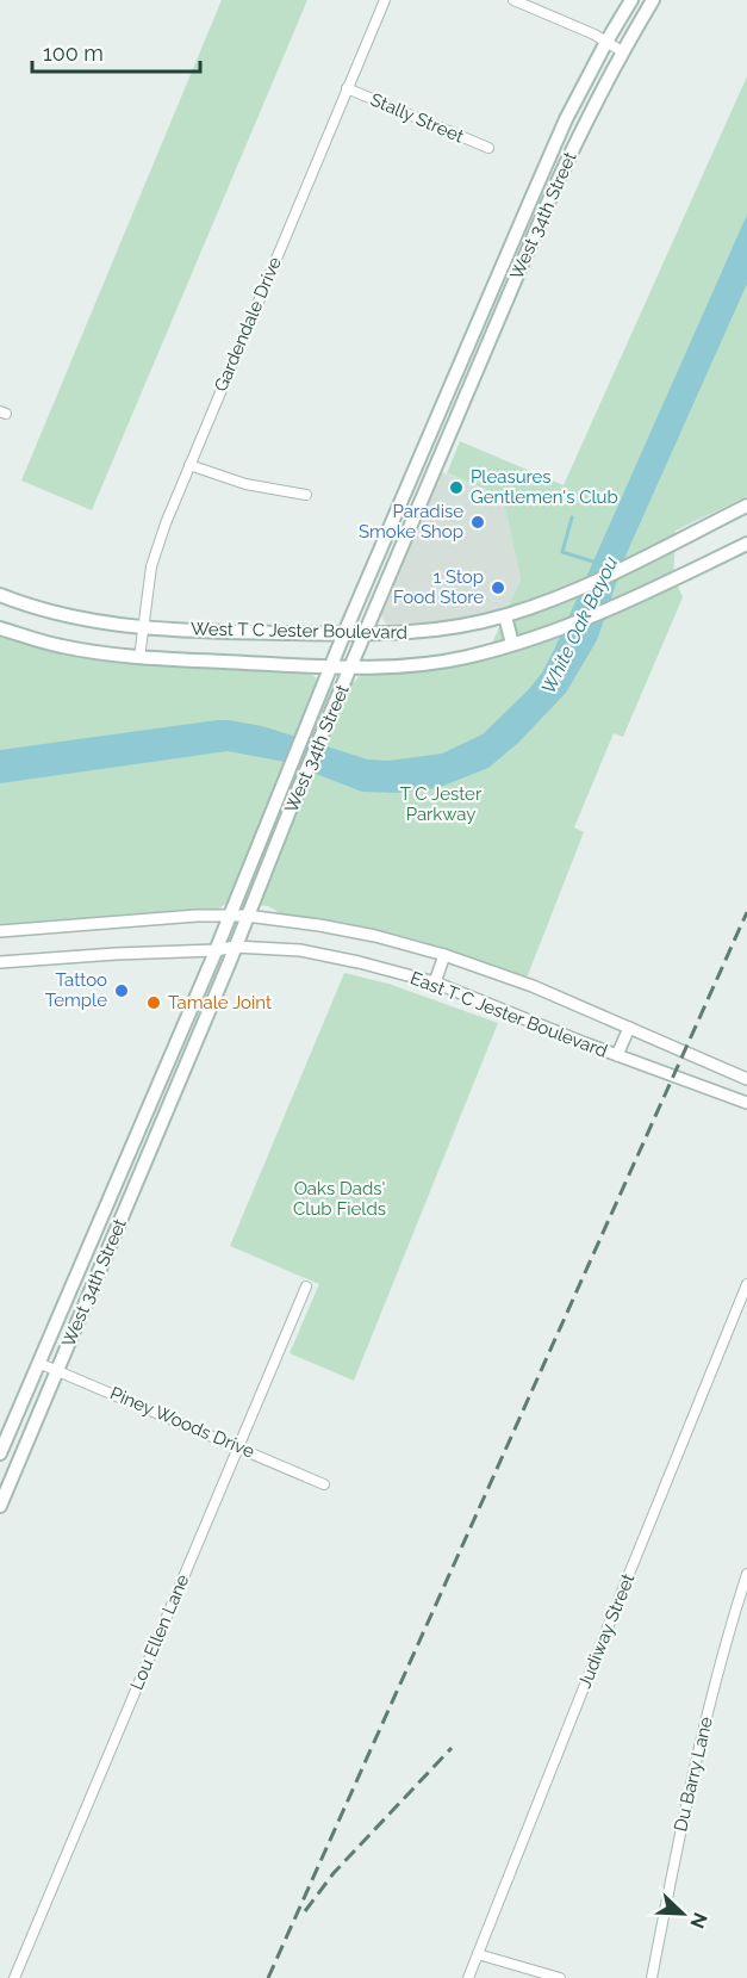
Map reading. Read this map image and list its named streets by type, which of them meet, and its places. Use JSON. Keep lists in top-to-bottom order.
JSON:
{
  "streets": {
    "main road": ["West 34th Street", "West T C Jester Boulevard"],
    "street": [
      "Stally Street",
      "Gardendale Drive",
      "East T C Jester Boulevard",
      "Piney Woods Drive",
      "Judiway Street",
      "Lou Ellen Lane",
      "Du Barry Lane"
    ]
  },
  "crossings": [
    ["Stally Street", "Gardendale Drive"],
    ["West 34th Street", "West T C Jester Boulevard"],
    ["West 34th Street", "East T C Jester Boulevard"],
    ["West 34th Street", "Piney Woods Drive"],
    ["Gardendale Drive", "West T C Jester Boulevard"],
    ["Piney Woods Drive", "Lou Ellen Lane"]
  ],
  "water": ["White Oak Bayou"],
  "parks": ["T C Jester Parkway", "Oaks Dads' Club Fields"],
  "places": [
    "Pleasures Gentlemen's Club",
    "Paradise Smoke Shop",
    "1 Stop Food Store",
    "Tattoo Temple",
    "Tamale Joint"
  ],
  "scale_bar": "100 m",
  "north": "bottom right"
}
